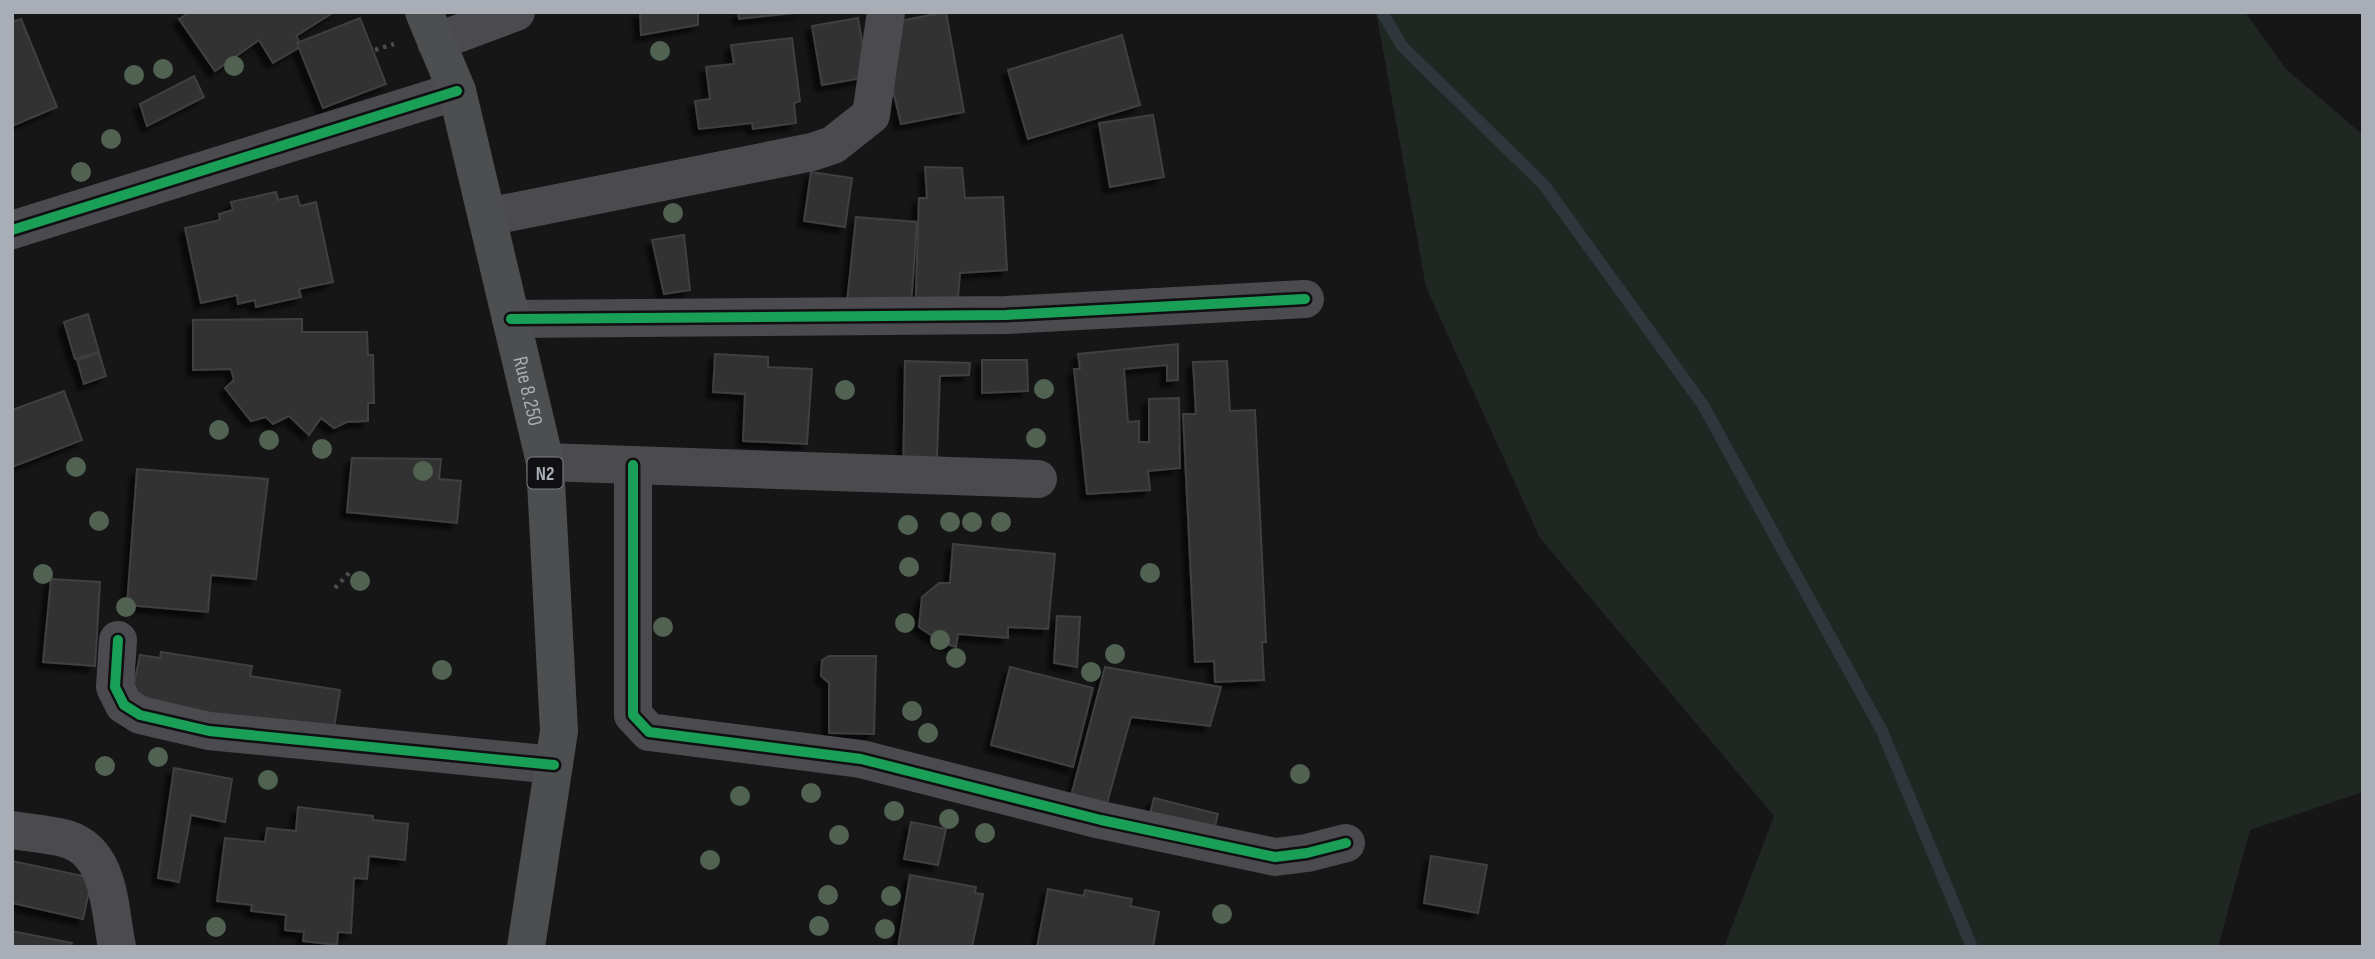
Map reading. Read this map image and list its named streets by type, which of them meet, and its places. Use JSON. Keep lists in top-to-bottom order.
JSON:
{
  "streets": {
    "highway": ["Rue 8.250", "N2"]
  }
}
